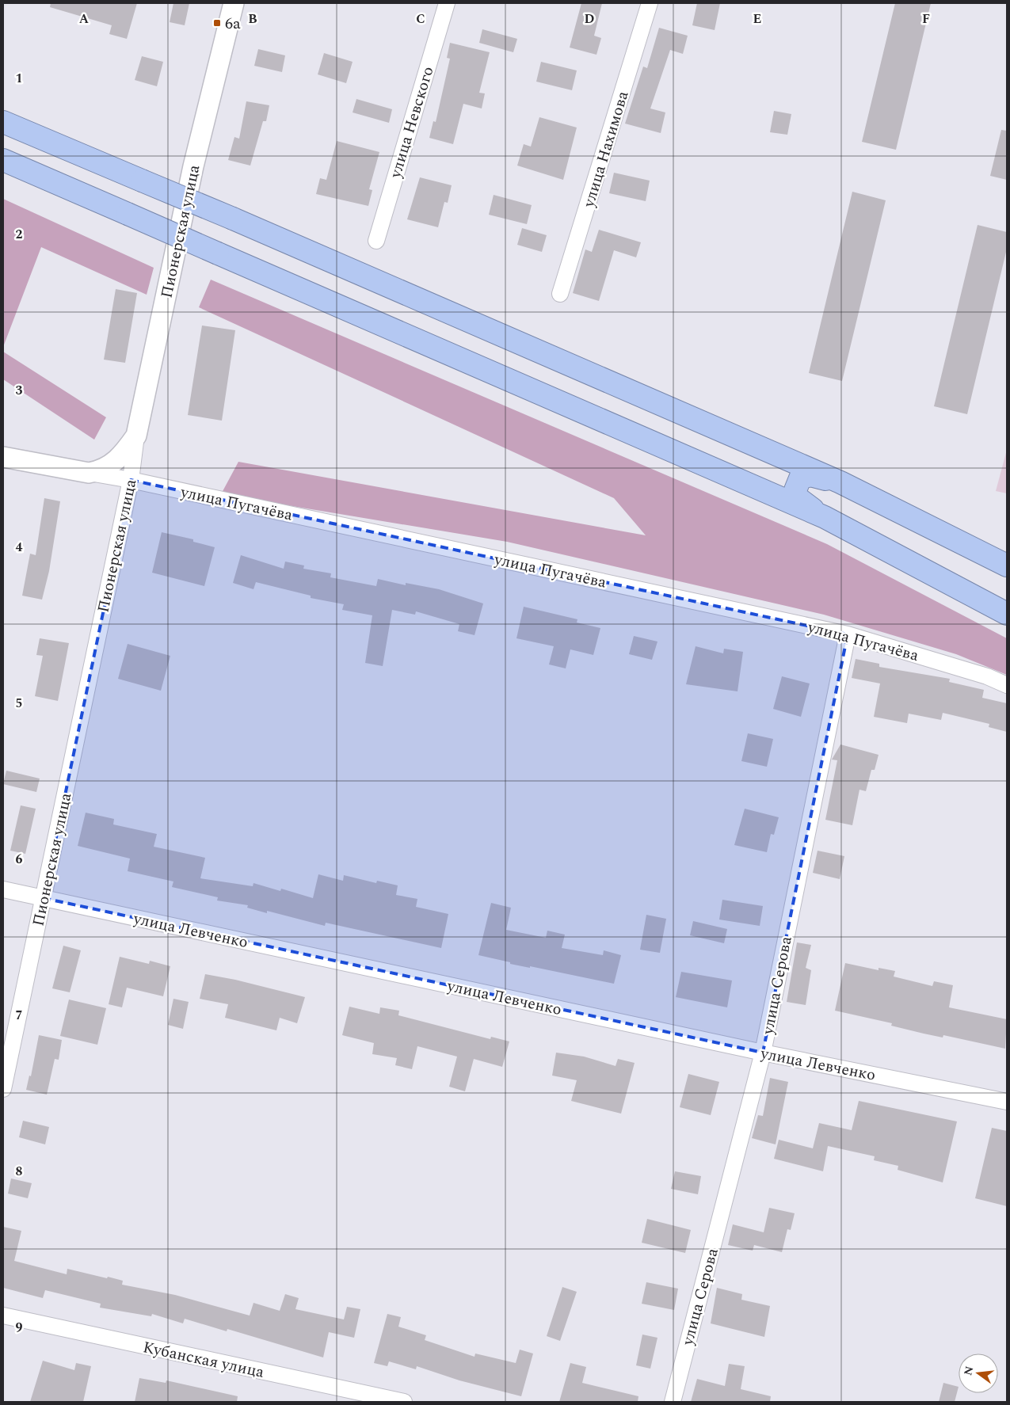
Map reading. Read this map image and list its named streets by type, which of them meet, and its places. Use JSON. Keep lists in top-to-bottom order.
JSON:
{
  "streets": {
    "street": [
      "улица Невского",
      "улица Нахимова",
      "Пионерская улица",
      "улица Пугачёва",
      "улица Левченко",
      "улица Серова",
      "Кубанская улица"
    ]
  },
  "crossings": [
    ["Пионерская улица", "улица Пугачёва"],
    ["Пионерская улица", "улица Левченко"],
    ["улица Пугачёва", "улица Серова"],
    ["улица Левченко", "улица Серова"]
  ],
  "places": {
    "transit": ["6а"]
  },
  "north": "left",
  "grid": {
    "columns": [
      "A",
      "B",
      "C",
      "D",
      "E",
      "F"
    ],
    "rows": [
      "1",
      "2",
      "3",
      "4",
      "5",
      "6",
      "7",
      "8",
      "9"
    ]
  }
}
